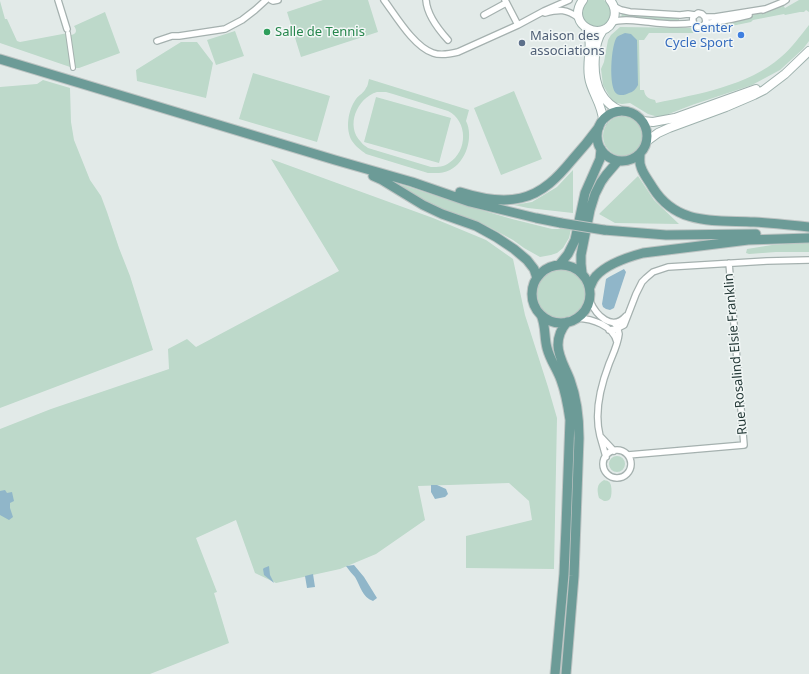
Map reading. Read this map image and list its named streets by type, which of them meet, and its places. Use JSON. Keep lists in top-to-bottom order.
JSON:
{
  "streets": {
    "street": ["Rue Rosalind Elsie Franklin"]
  },
  "places": ["Salle de Tennis", "Center Cycle Sport", "Maison des associations"]
}
